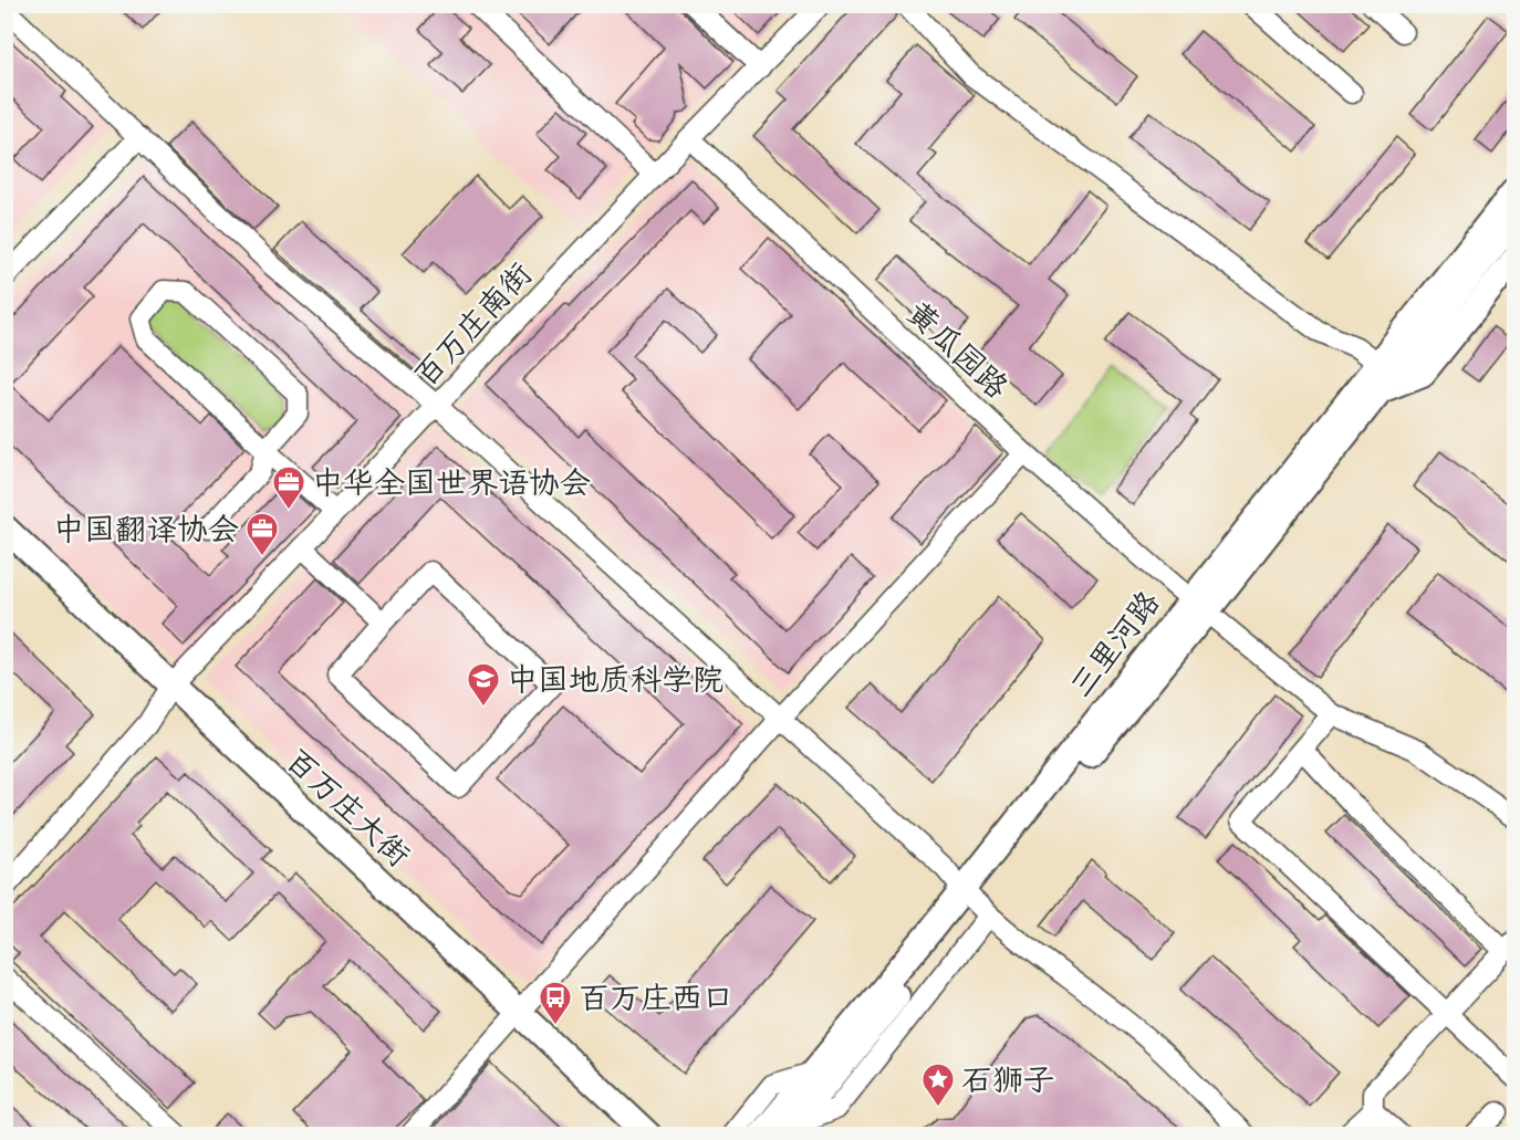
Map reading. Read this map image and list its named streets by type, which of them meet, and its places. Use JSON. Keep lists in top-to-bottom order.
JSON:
{
  "streets": {
    "main road": ["三里河路", "百万庄大街"],
    "street": ["百万庄南街", "黄瓜园路"]
  },
  "crossings": [
    ["百万庄南街", "黄瓜园路"],
    ["百万庄南街", "百万庄大街"],
    ["黄瓜园路", "三里河路"]
  ],
  "places": {
    "office": ["中华全国世界语协会", "中国翻译协会"],
    "school or university": ["中国地质科学院"],
    "bus stop": ["百万庄西口"],
    "place": ["石狮子"]
  }
}
